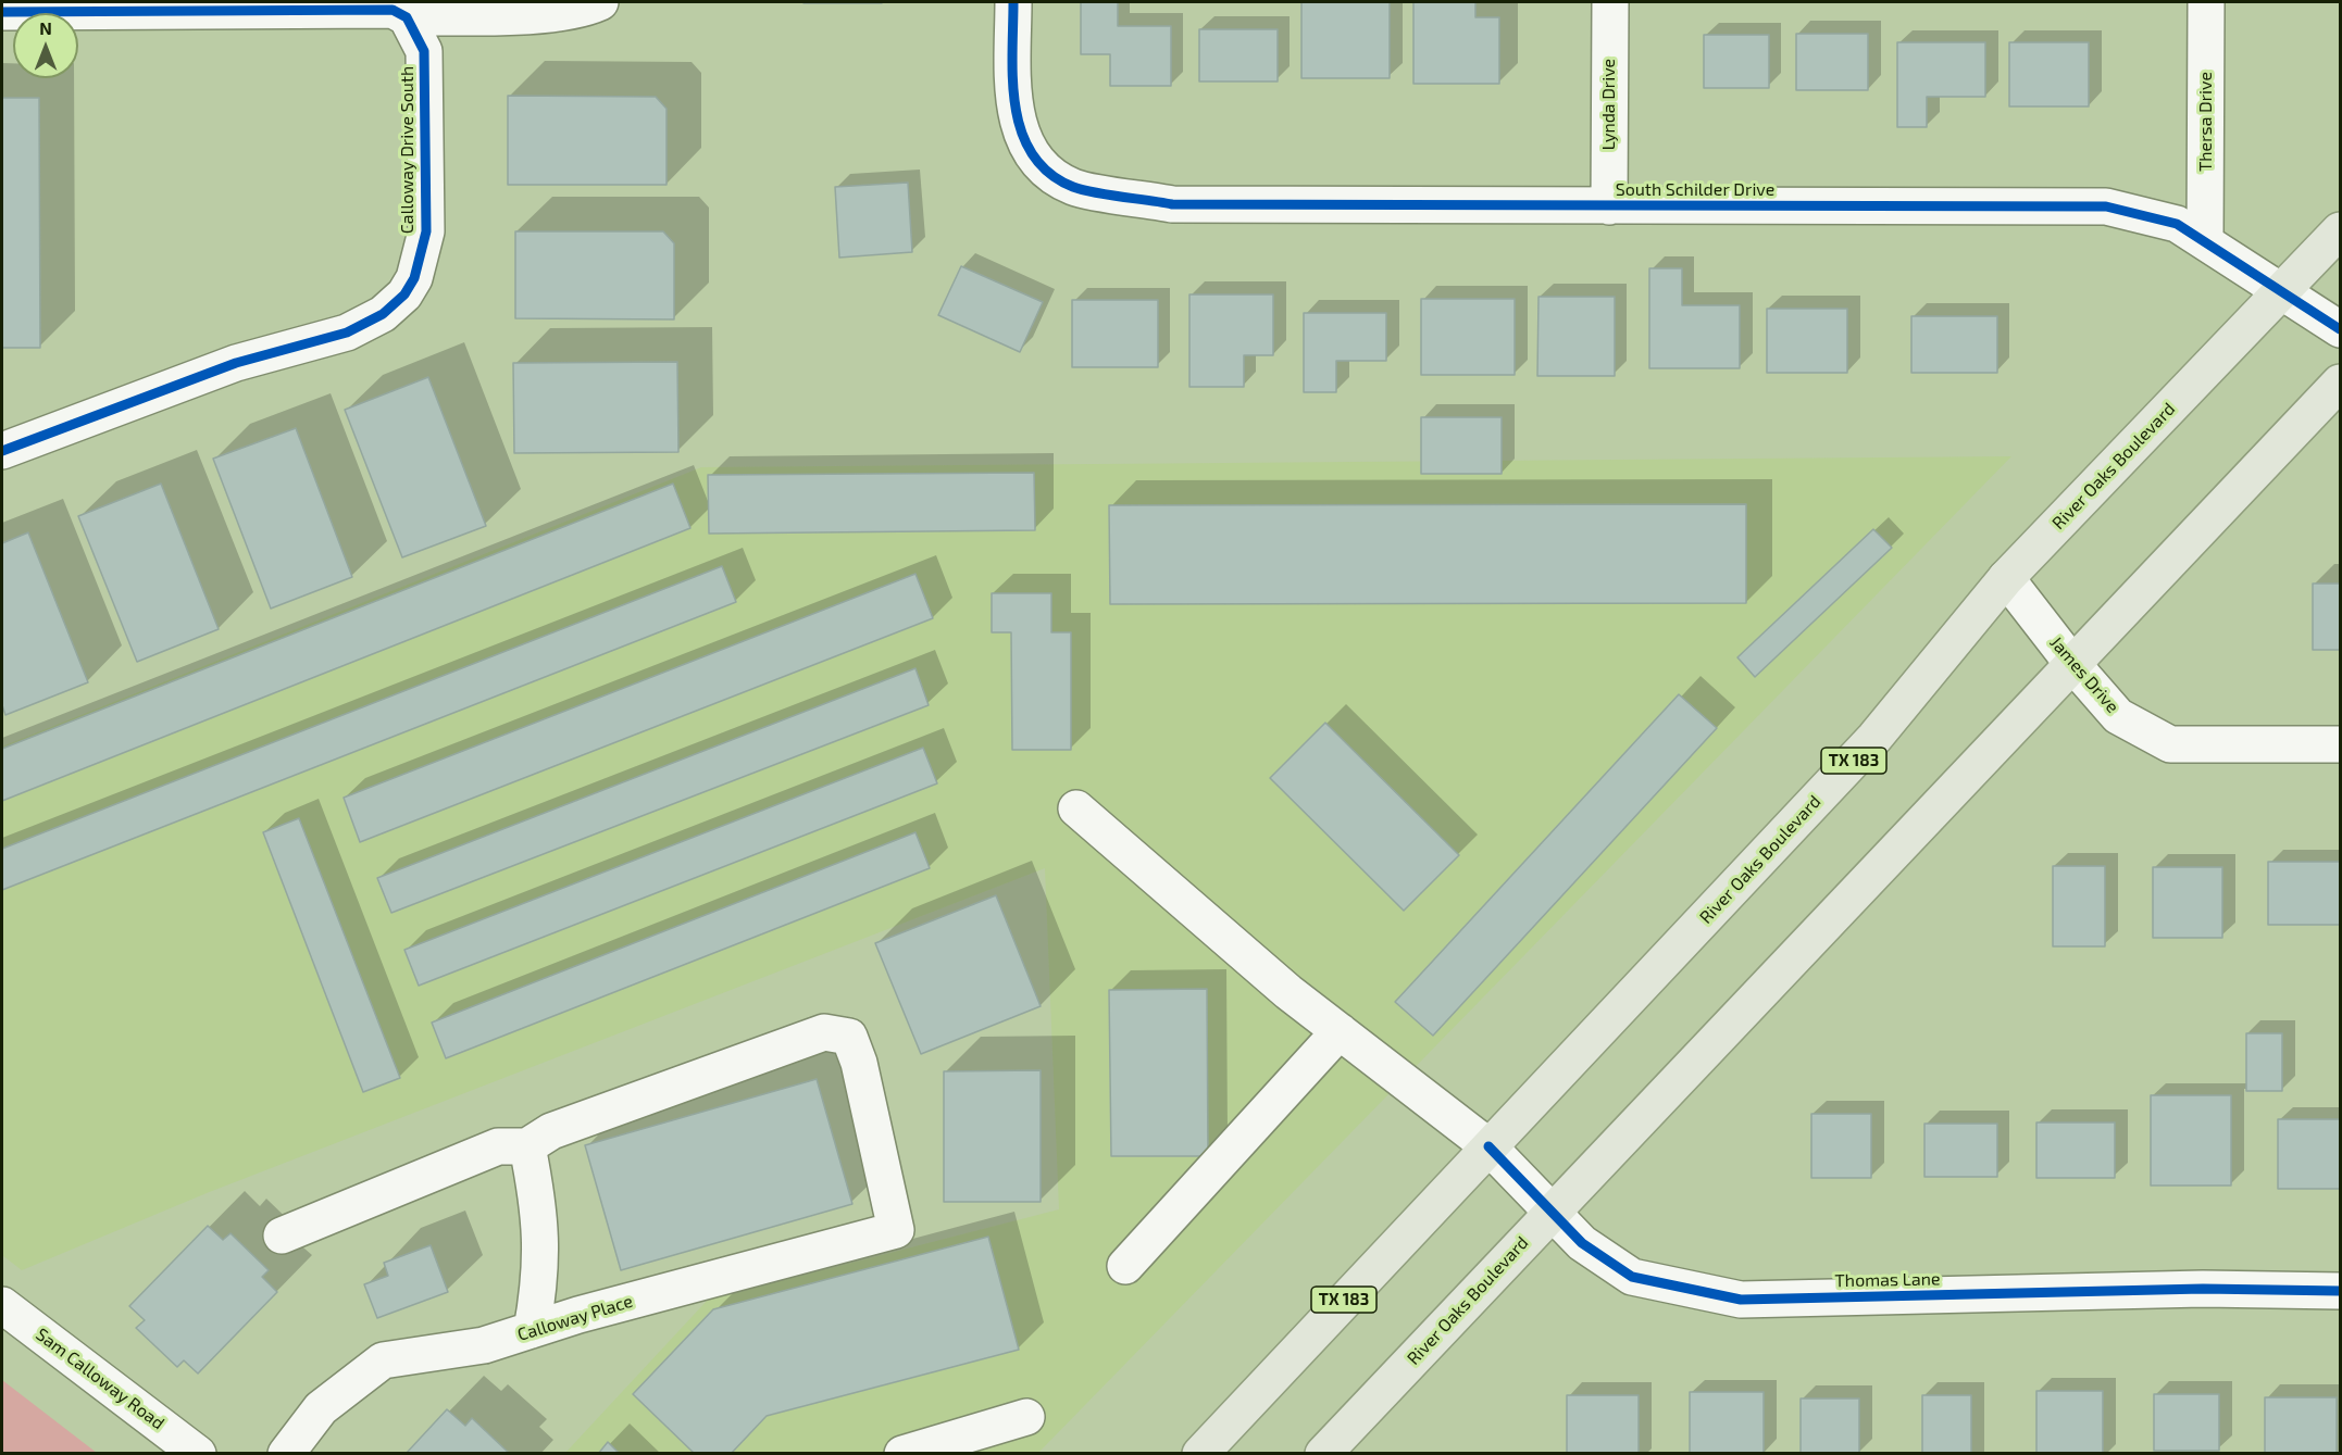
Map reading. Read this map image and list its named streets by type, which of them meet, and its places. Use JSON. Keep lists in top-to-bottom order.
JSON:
{
  "streets": {
    "main road": ["River Oaks Boulevard", "TX 183"],
    "street": [
      "Lynda Drive",
      "Thersa Drive",
      "Calloway Drive South",
      "South Schilder Drive",
      "James Drive",
      "Thomas Lane",
      "Calloway Place",
      "Sam Calloway Road"
    ]
  },
  "crossings": [
    ["Lynda Drive", "South Schilder Drive"],
    ["Thersa Drive", "South Schilder Drive"],
    ["South Schilder Drive", "River Oaks Boulevard"],
    ["River Oaks Boulevard", "James Drive"],
    ["River Oaks Boulevard", "Thomas Lane"]
  ],
  "north": "top"
}
